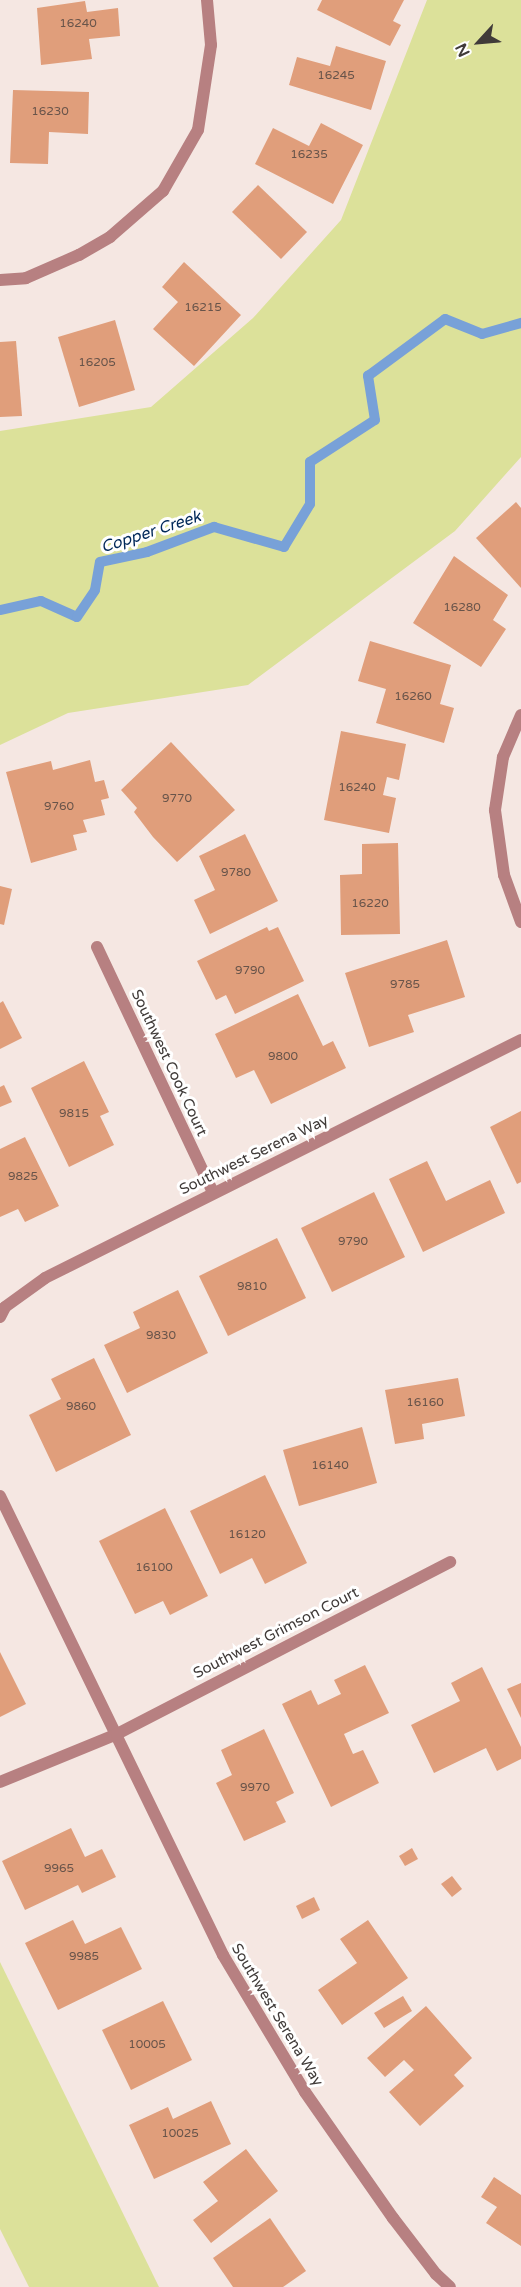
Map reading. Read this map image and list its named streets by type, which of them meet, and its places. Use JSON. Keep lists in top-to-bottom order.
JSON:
{
  "streets": {
    "street": ["Southwest Cook Court", "Southwest Serena Way", "Southwest Grimson Court"]
  },
  "crossings": [
    ["Southwest Cook Court", "Southwest Serena Way"],
    ["Southwest Serena Way", "Southwest Grimson Court"]
  ],
  "water": ["Copper Creek"],
  "house_numbers": [
    "16240",
    "16245",
    "16230",
    "16235",
    "16215",
    "16205",
    "16280",
    "16260",
    "16240",
    "9770",
    "9760",
    "9780",
    "16220",
    "9790",
    "9785",
    "9800",
    "9815",
    "9825",
    "9790",
    "9810",
    "9830",
    "16160",
    "9860",
    "16140",
    "16120",
    "16100",
    "9970",
    "9965",
    "9985",
    "10005",
    "10025"
  ],
  "north": "bottom left"
}
